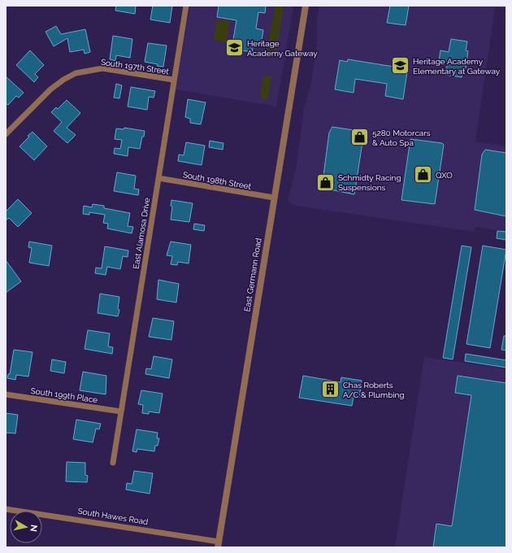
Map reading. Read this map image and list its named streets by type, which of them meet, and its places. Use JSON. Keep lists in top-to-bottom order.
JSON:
{
  "streets": {
    "street": [
      "South 197th Street",
      "South 198th Street",
      "East Alamosa Drive",
      "East Germann Road",
      "South 199th Place",
      "South Hawes Road"
    ]
  },
  "crossings": [
    ["South 197th Street", "East Alamosa Drive"],
    ["South 198th Street", "East Alamosa Drive"],
    ["South 198th Street", "East Germann Road"],
    ["East Alamosa Drive", "South 199th Place"],
    ["East Germann Road", "South Hawes Road"]
  ],
  "places": {
    "school or university": ["Heritage Academy Gateway", "Heritage Academy Elementary at Gateway"],
    "shop": ["5280 Motorcars & Auto Spa", "QXO", "Schmidty Racing Suspensions"],
    "building": ["Chas Roberts A/C & Plumbing"]
  },
  "north": "right"
}
